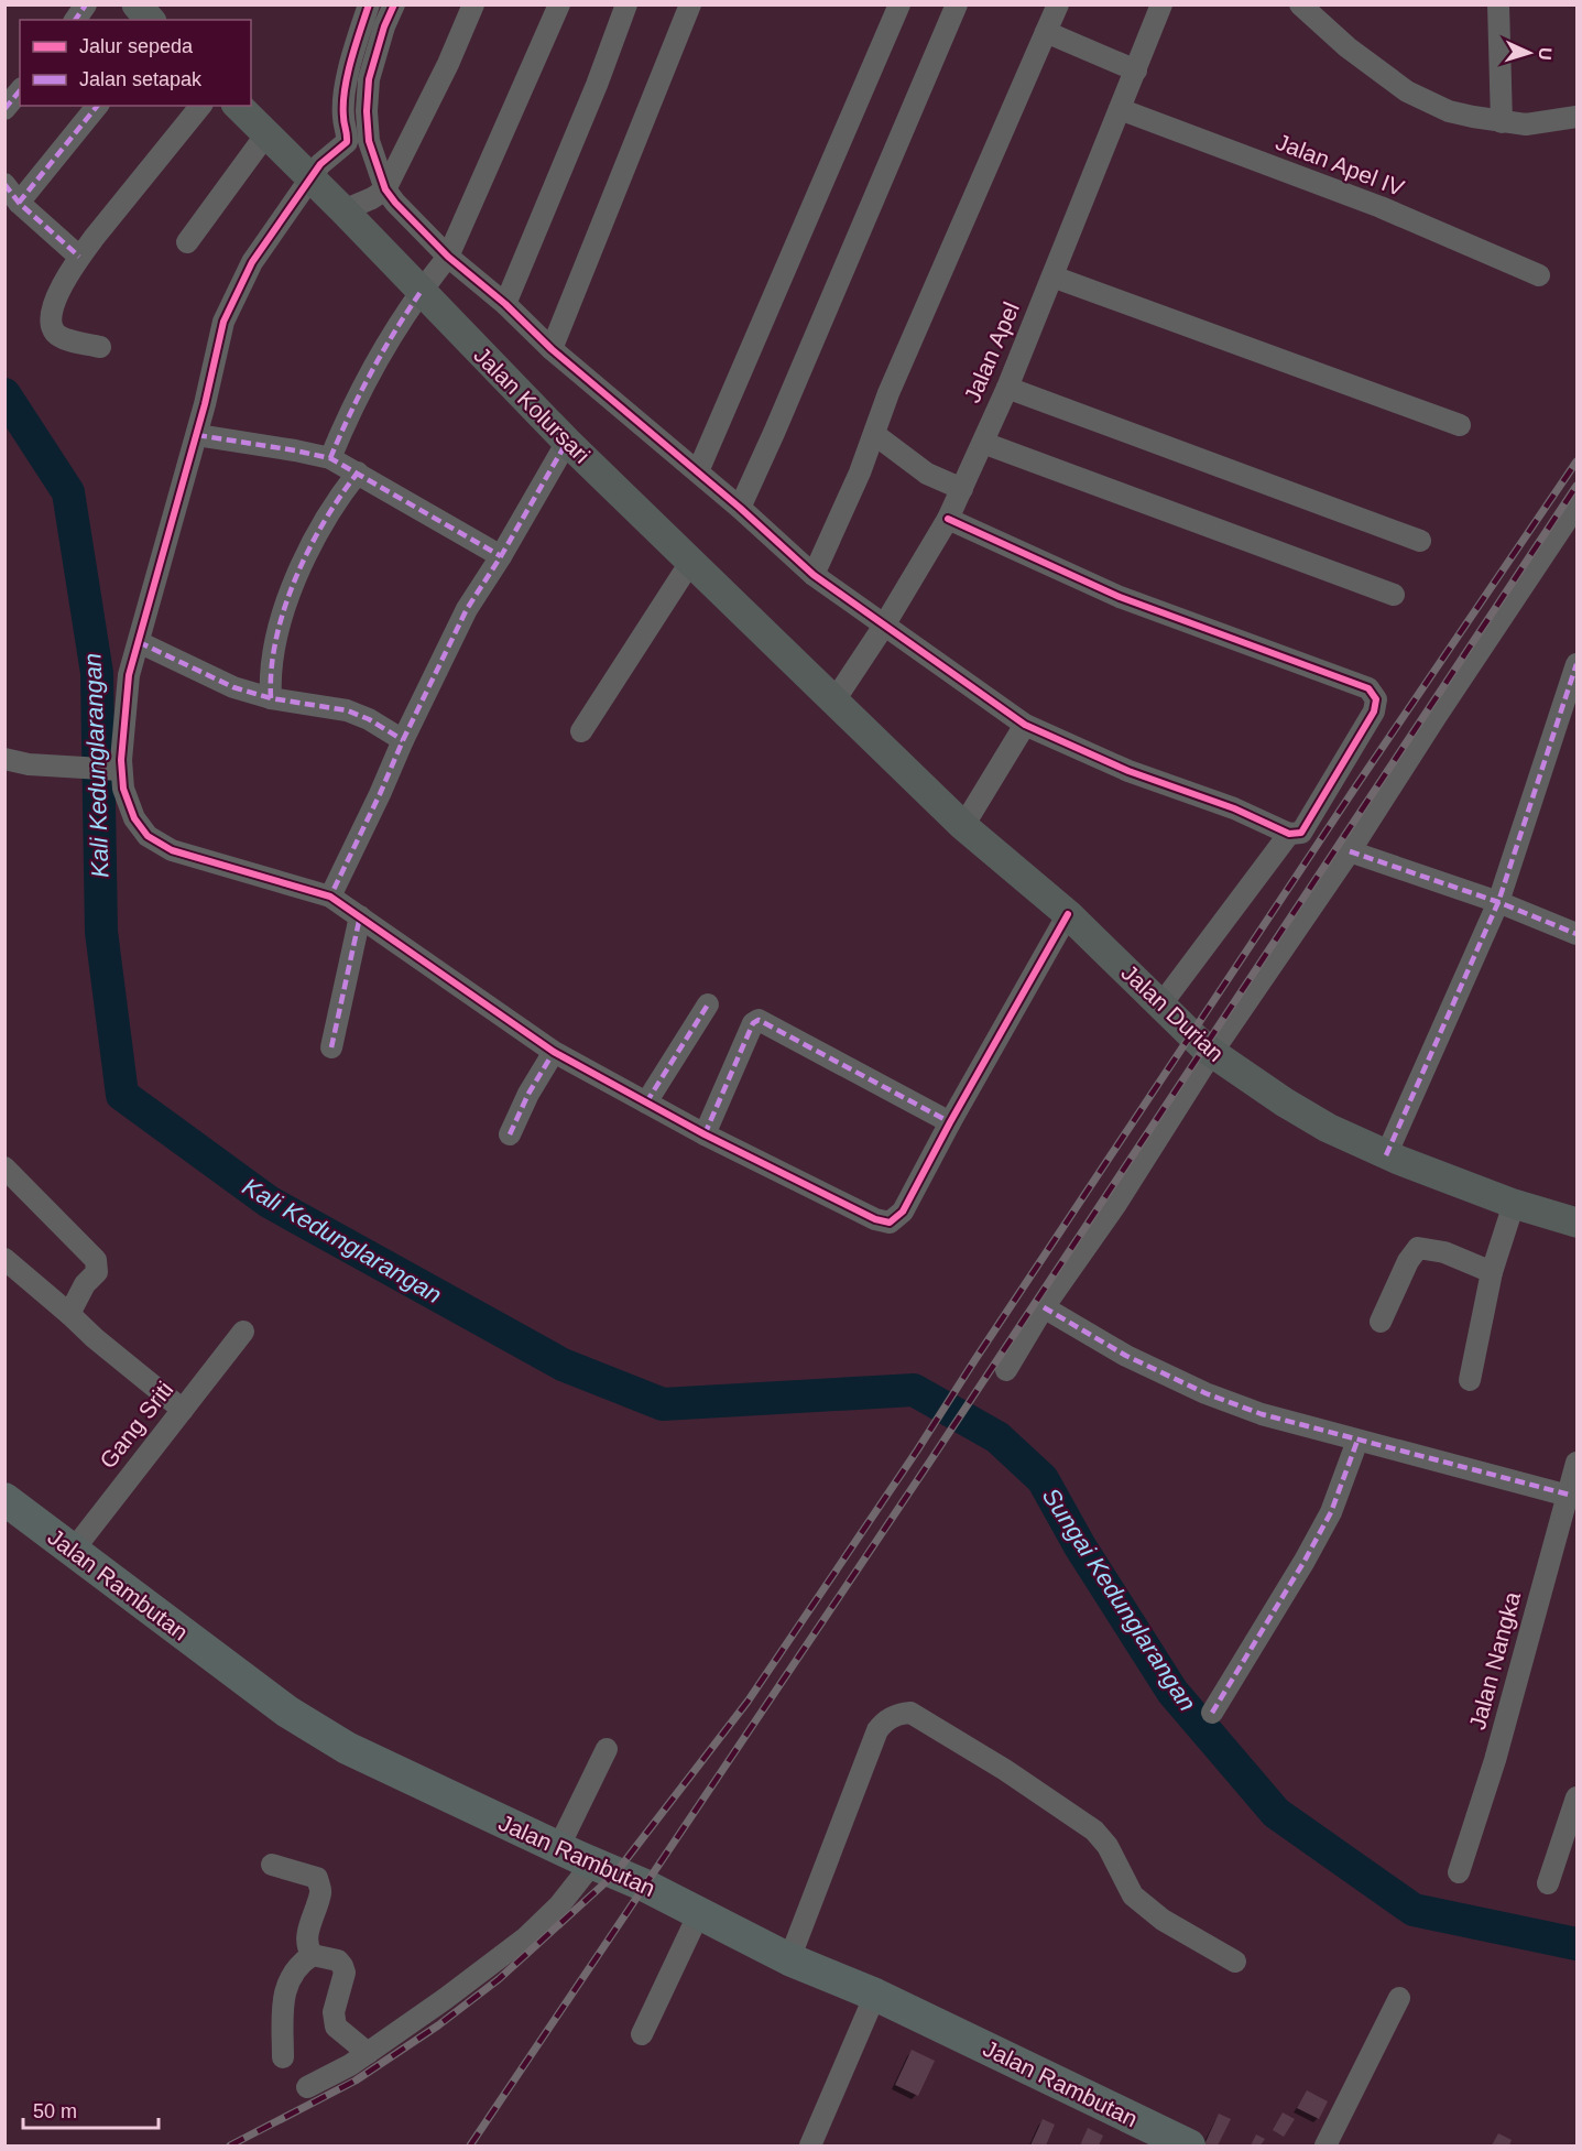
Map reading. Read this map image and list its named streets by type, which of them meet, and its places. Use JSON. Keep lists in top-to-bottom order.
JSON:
{
  "streets": {
    "main road": ["Jalan Rambutan"],
    "street": [
      "Jalan Apel IV",
      "Jalan Apel",
      "Jalan Kolursari",
      "Jalan Durian",
      "Gang Sriti",
      "Jalan Nangka"
    ]
  },
  "crossings": [
    ["Jalan Apel IV", "Jalan Apel"],
    ["Jalan Apel", "Jalan Kolursari"],
    ["Jalan Apel", "Jalan Durian"],
    ["Jalan Kolursari", "Jalan Durian"],
    ["Gang Sriti", "Jalan Rambutan"]
  ],
  "water": ["Kali Kedunglarangan", "Sungai Kedunglarangan"],
  "legend": ["Jalur sepeda", "Jalan setapak"],
  "scale_bar": "50 m",
  "north": "right"
}
